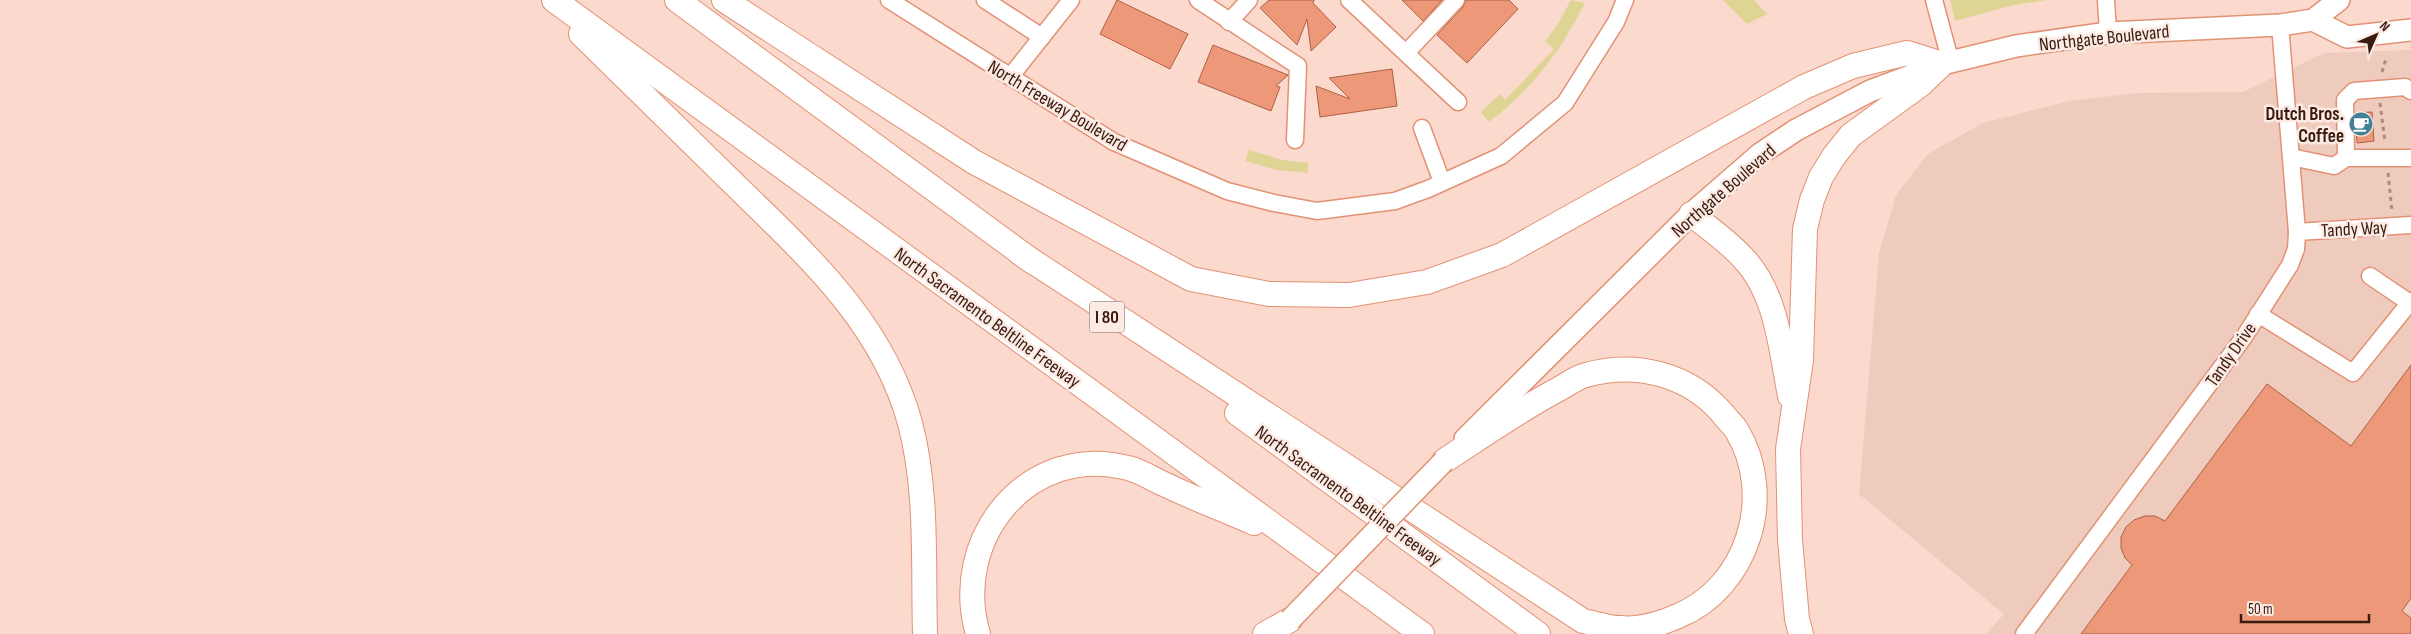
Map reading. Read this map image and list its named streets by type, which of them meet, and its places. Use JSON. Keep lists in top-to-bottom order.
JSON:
{
  "streets": {
    "highway": ["North Sacramento Beltline Freeway", "I 80"],
    "main road": ["Northgate Boulevard"],
    "street": ["North Freeway Boulevard", "Tandy Way", "Tandy Drive"]
  },
  "crossings": [
    ["Northgate Boulevard", "Tandy Drive"],
    ["Tandy Way", "Tandy Drive"]
  ],
  "places": {
    "cafe": ["Dutch Bros. Coffee"]
  },
  "scale_bar": "50 m",
  "north": "top right"
}
